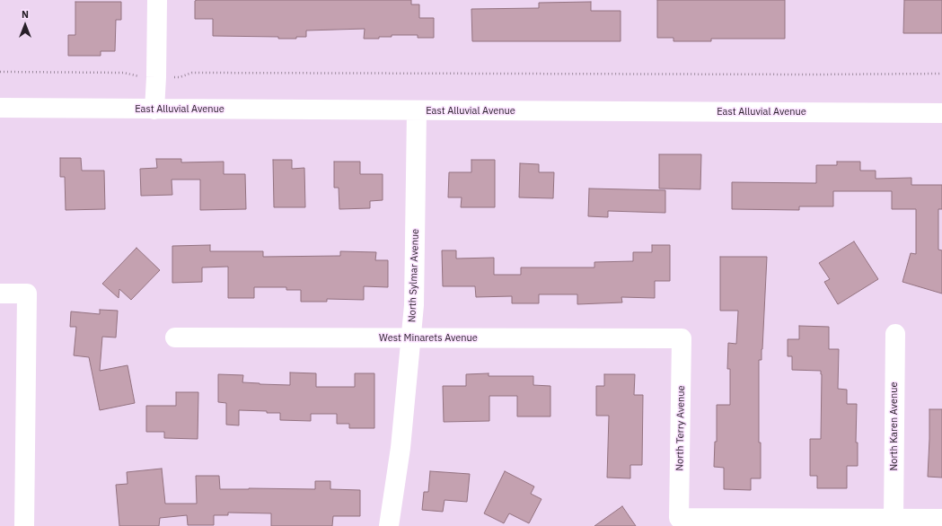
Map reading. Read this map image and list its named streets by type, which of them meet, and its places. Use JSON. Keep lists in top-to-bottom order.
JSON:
{
  "streets": {
    "street": [
      "East Alluvial Avenue",
      "North Sylmar Avenue",
      "West Minarets Avenue",
      "North Karen Avenue",
      "North Terry Avenue"
    ]
  },
  "crossings": [
    ["East Alluvial Avenue", "North Sylmar Avenue"],
    ["North Sylmar Avenue", "West Minarets Avenue"],
    ["West Minarets Avenue", "North Terry Avenue"],
    ["North Karen Avenue", "North Terry Avenue"]
  ],
  "north": "top"
}
